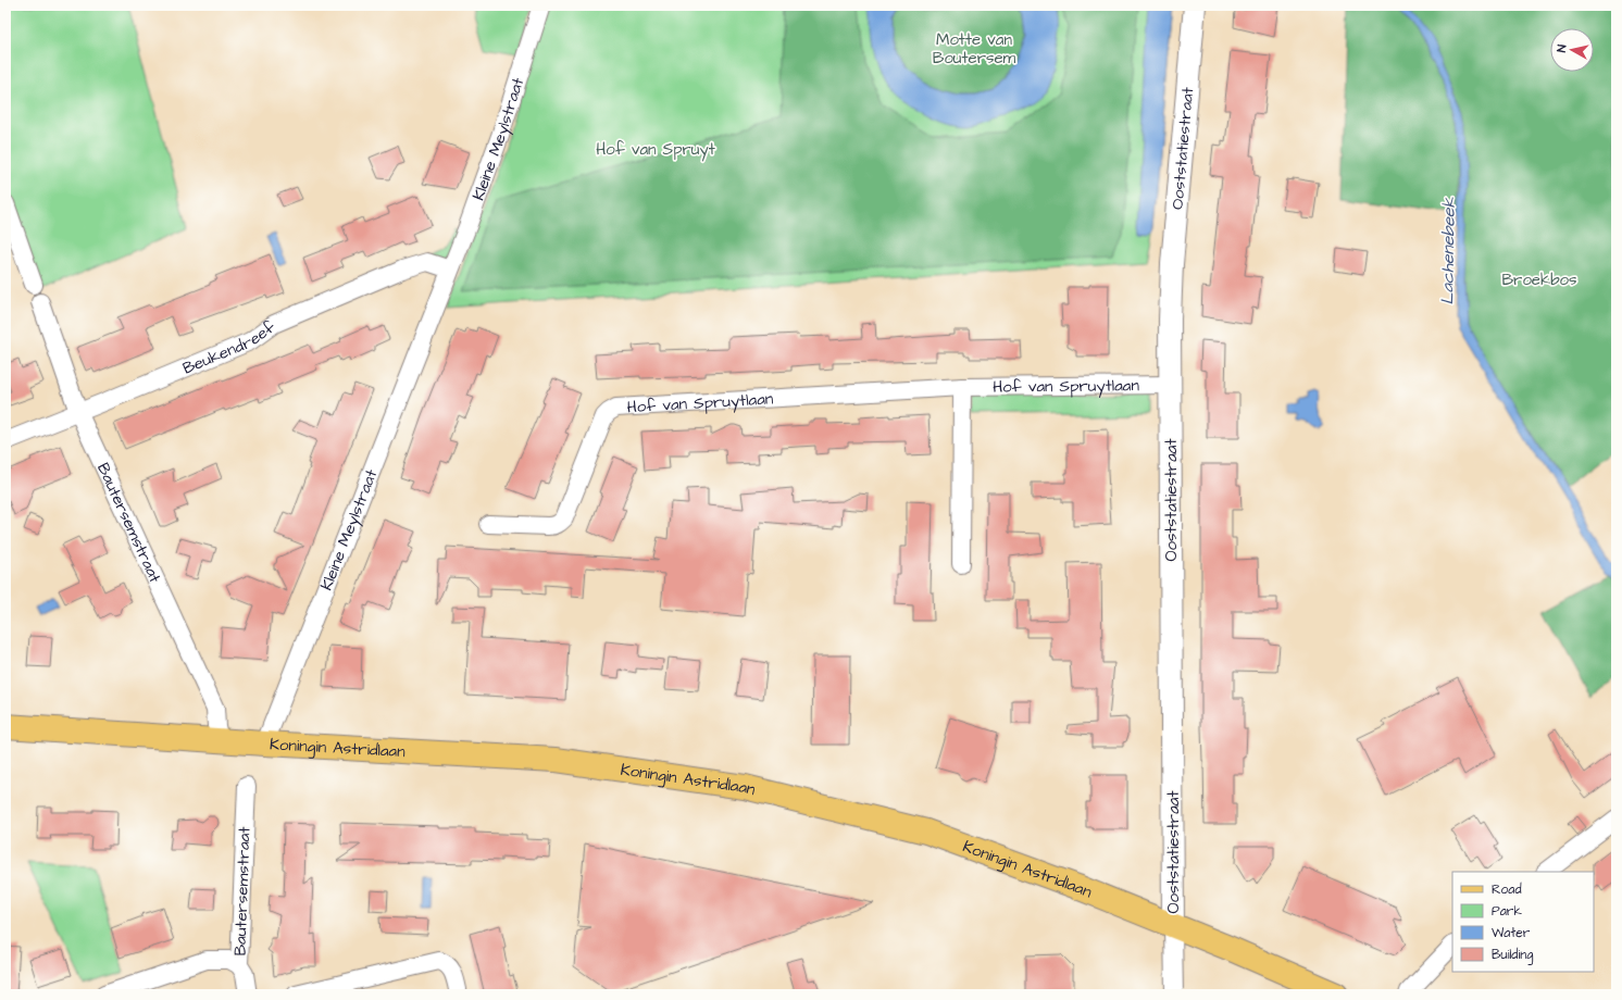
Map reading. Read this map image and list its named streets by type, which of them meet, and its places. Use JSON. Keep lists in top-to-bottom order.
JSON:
{
  "streets": {
    "main road": ["Koningin Astridlaan"],
    "street": [
      "Kleine Meylstraat",
      "Ooststatiestraat",
      "Beukendreef",
      "Hof van Spruytlaan",
      "Bautersemstraat"
    ]
  },
  "crossings": [
    ["Kleine Meylstraat", "Beukendreef"],
    ["Kleine Meylstraat", "Koningin Astridlaan"],
    ["Ooststatiestraat", "Hof van Spruytlaan"],
    ["Ooststatiestraat", "Koningin Astridlaan"],
    ["Beukendreef", "Bautersemstraat"],
    ["Bautersemstraat", "Koningin Astridlaan"]
  ],
  "water": ["Lachenebeek"],
  "parks": ["Motte van Boutersem", "Hof van Spruyt", "Broekbos"],
  "legend": [
    "Road",
    "Park",
    "Water",
    "Building"
  ],
  "north": "left"
}
